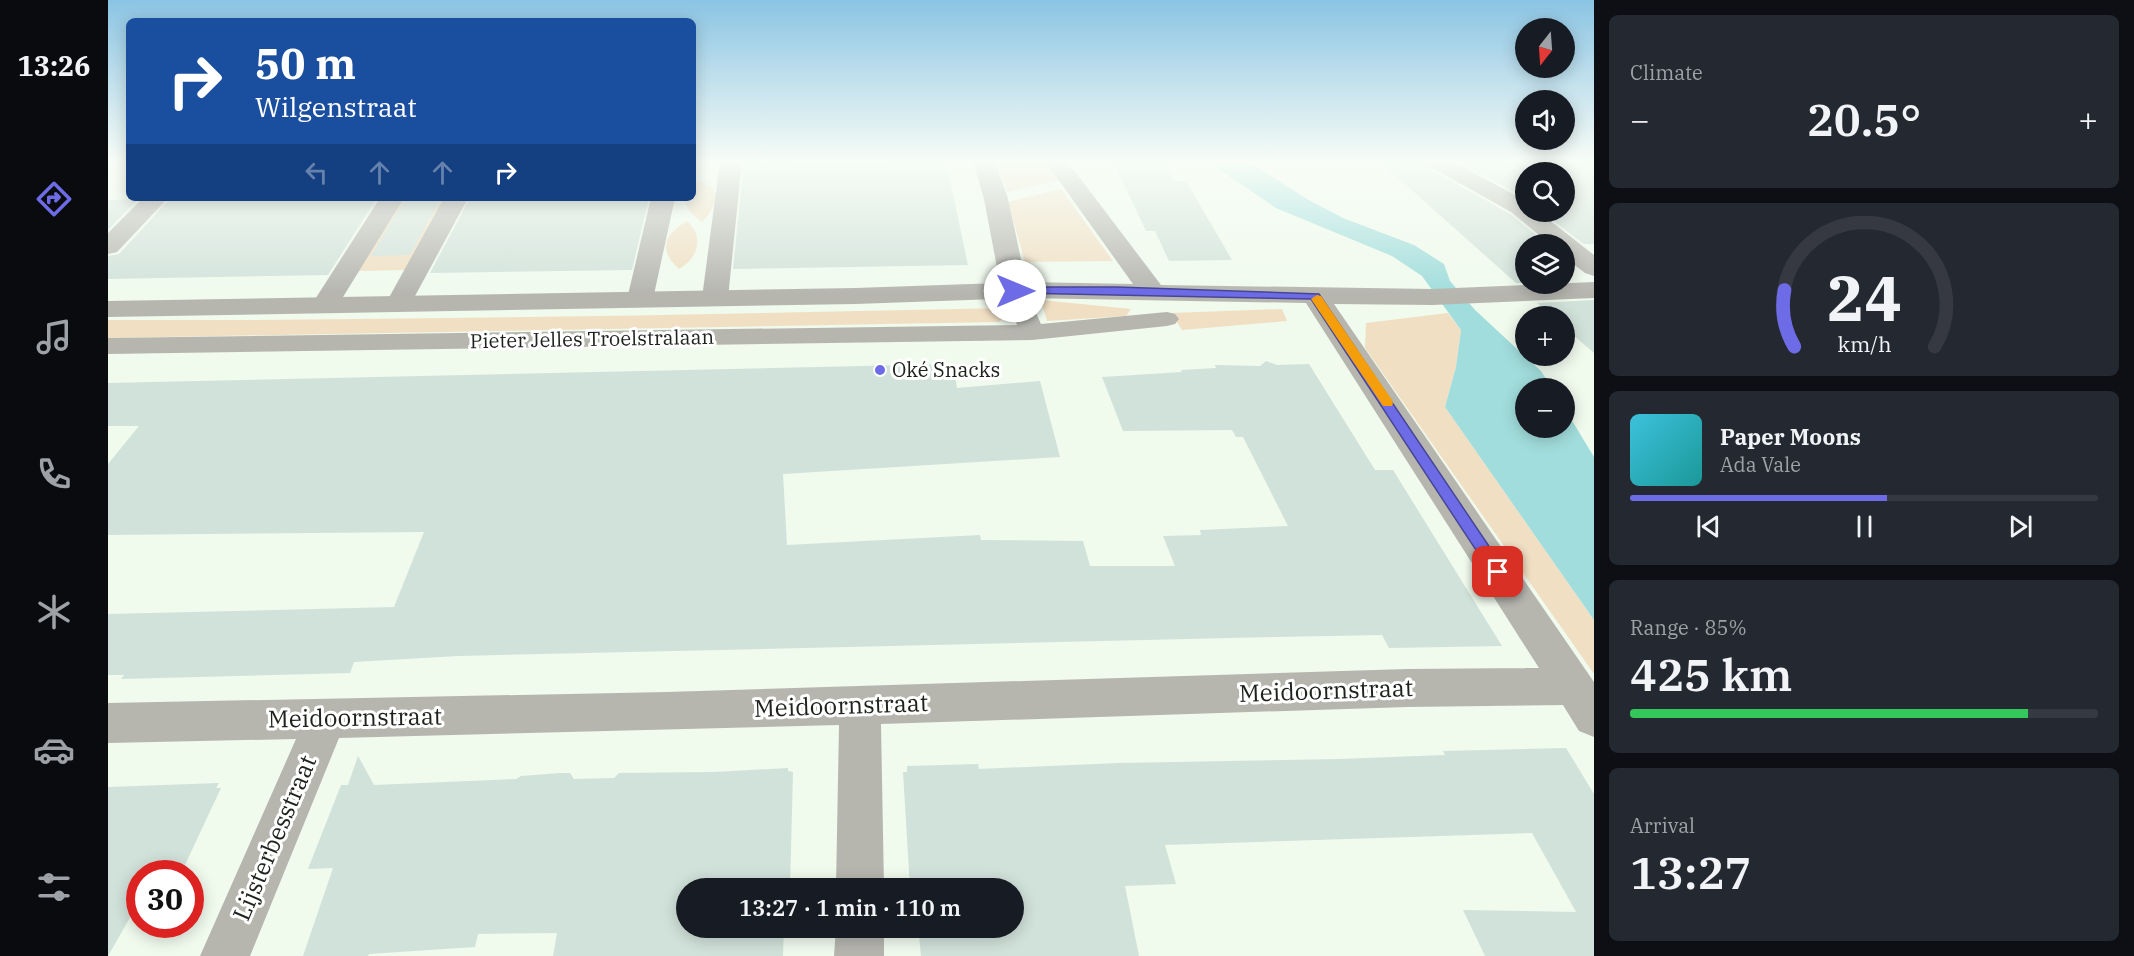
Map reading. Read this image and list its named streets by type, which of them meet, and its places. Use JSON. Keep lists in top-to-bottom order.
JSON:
{
  "streets": {
    "street": ["Pieter Jelles Troelstralaan", "Meidoornstraat", "Lijsterbesstraat"]
  },
  "crossings": [
    ["Meidoornstraat", "Lijsterbesstraat"]
  ],
  "places": ["Oké Snacks"],
  "north": "bottom",
  "page": {
    "tabs": "13:26",
    "tile": [
      "Climate",
      ["Range · 85%", "425 km"],
      ["Arrival", "13:27"]
    ],
    "map_buttons": ["+", "−"],
    "turn": ["50 m", "Wilgenstraat"],
    "heat": ["−", "20.5°", "+"],
    "song": ["Paper Moons", "Ada Vale"],
    "limit": "30",
    "trip": "13:27 · 1 min · 110 m",
    "gauge": ["24", "km/h"]
  }
}
